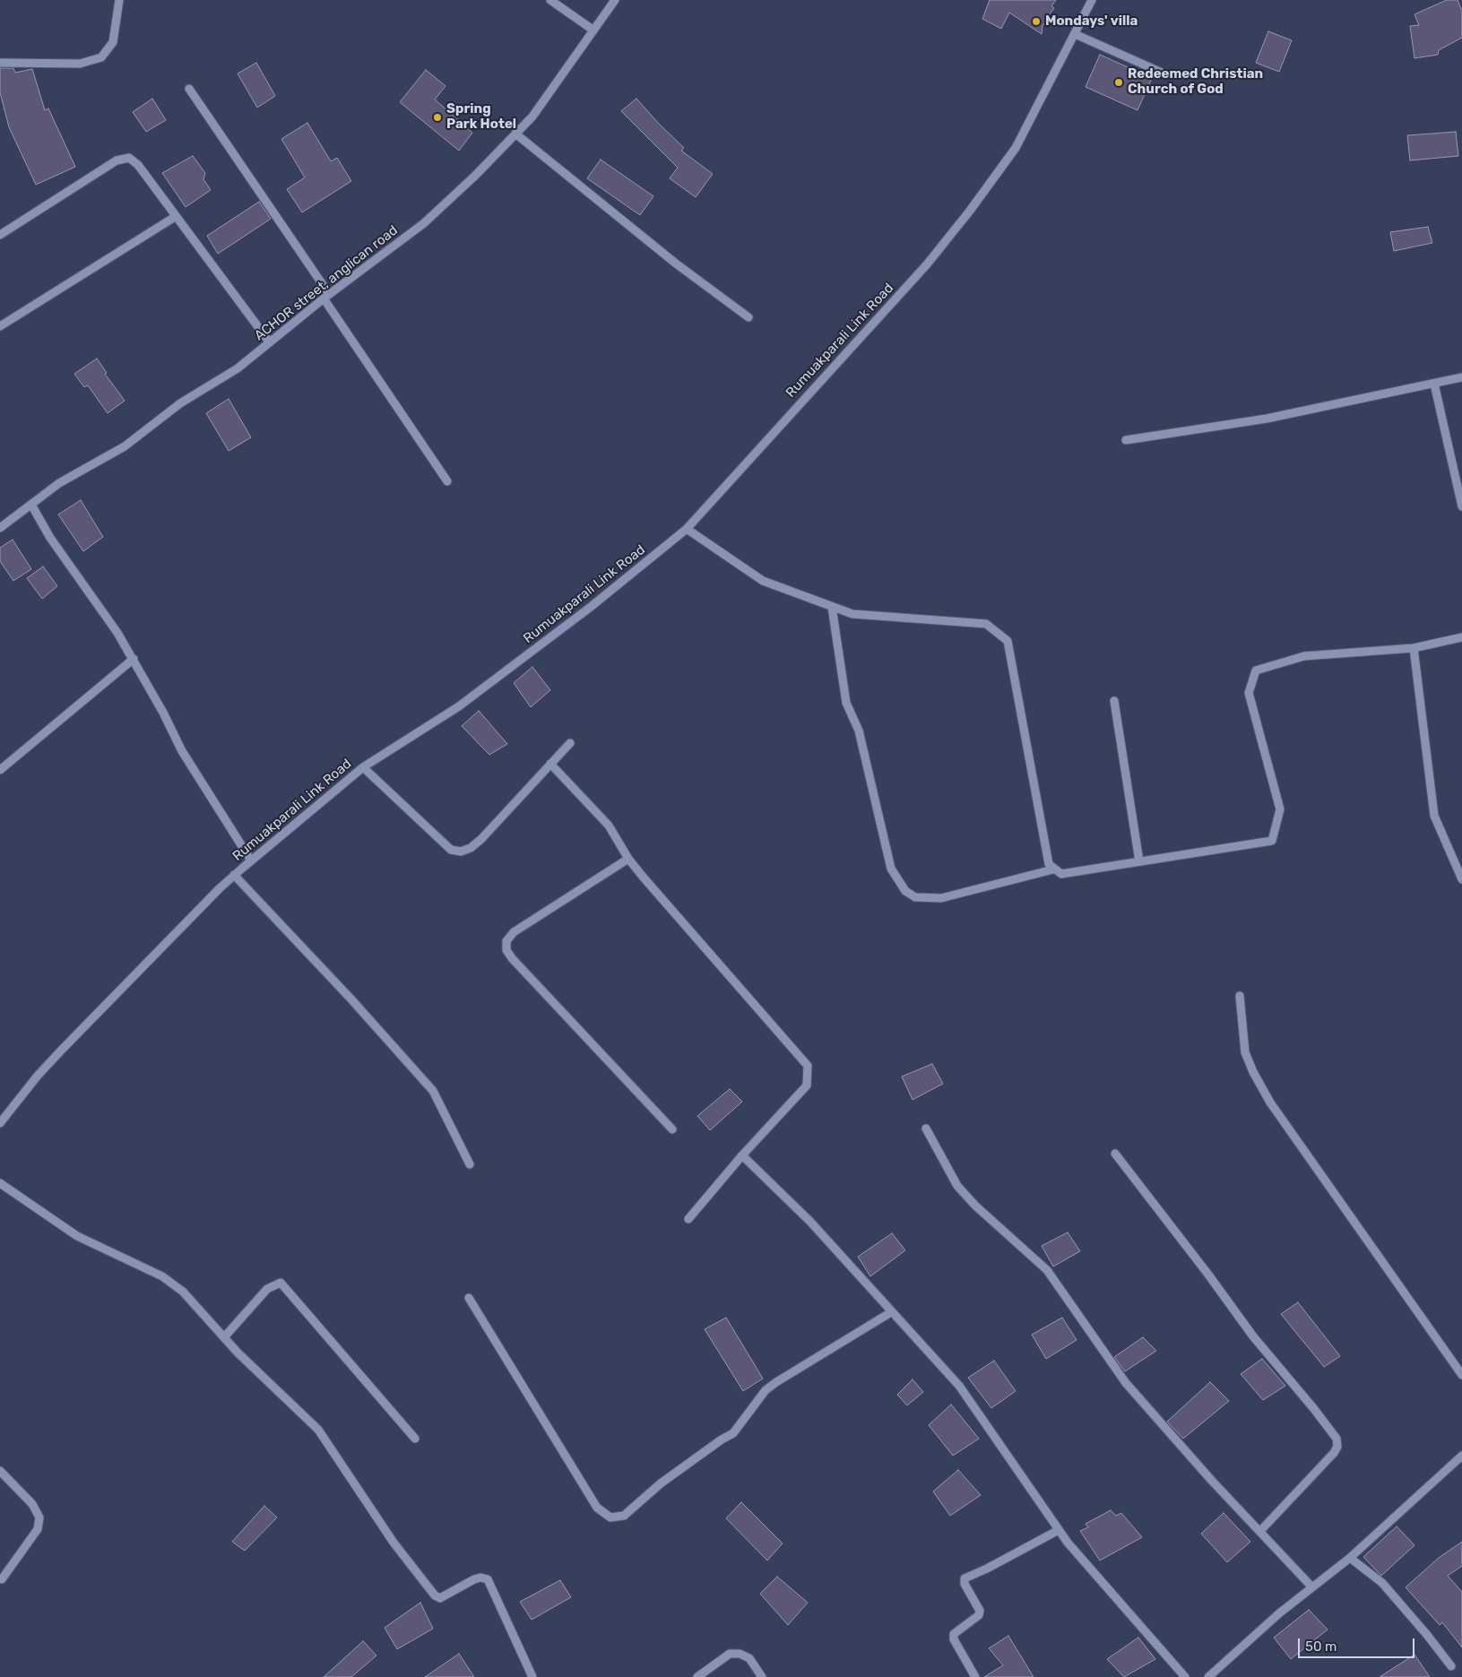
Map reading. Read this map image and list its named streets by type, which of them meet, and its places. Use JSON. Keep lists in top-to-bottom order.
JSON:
{
  "streets": {
    "street": ["ACHOR street, anglican road", "Rumuakparali Link Road"]
  },
  "places": ["Mondays' villa", "Redeemed Christian Church of God", "Spring Park Hotel"],
  "scale_bar": "50 m"
}
